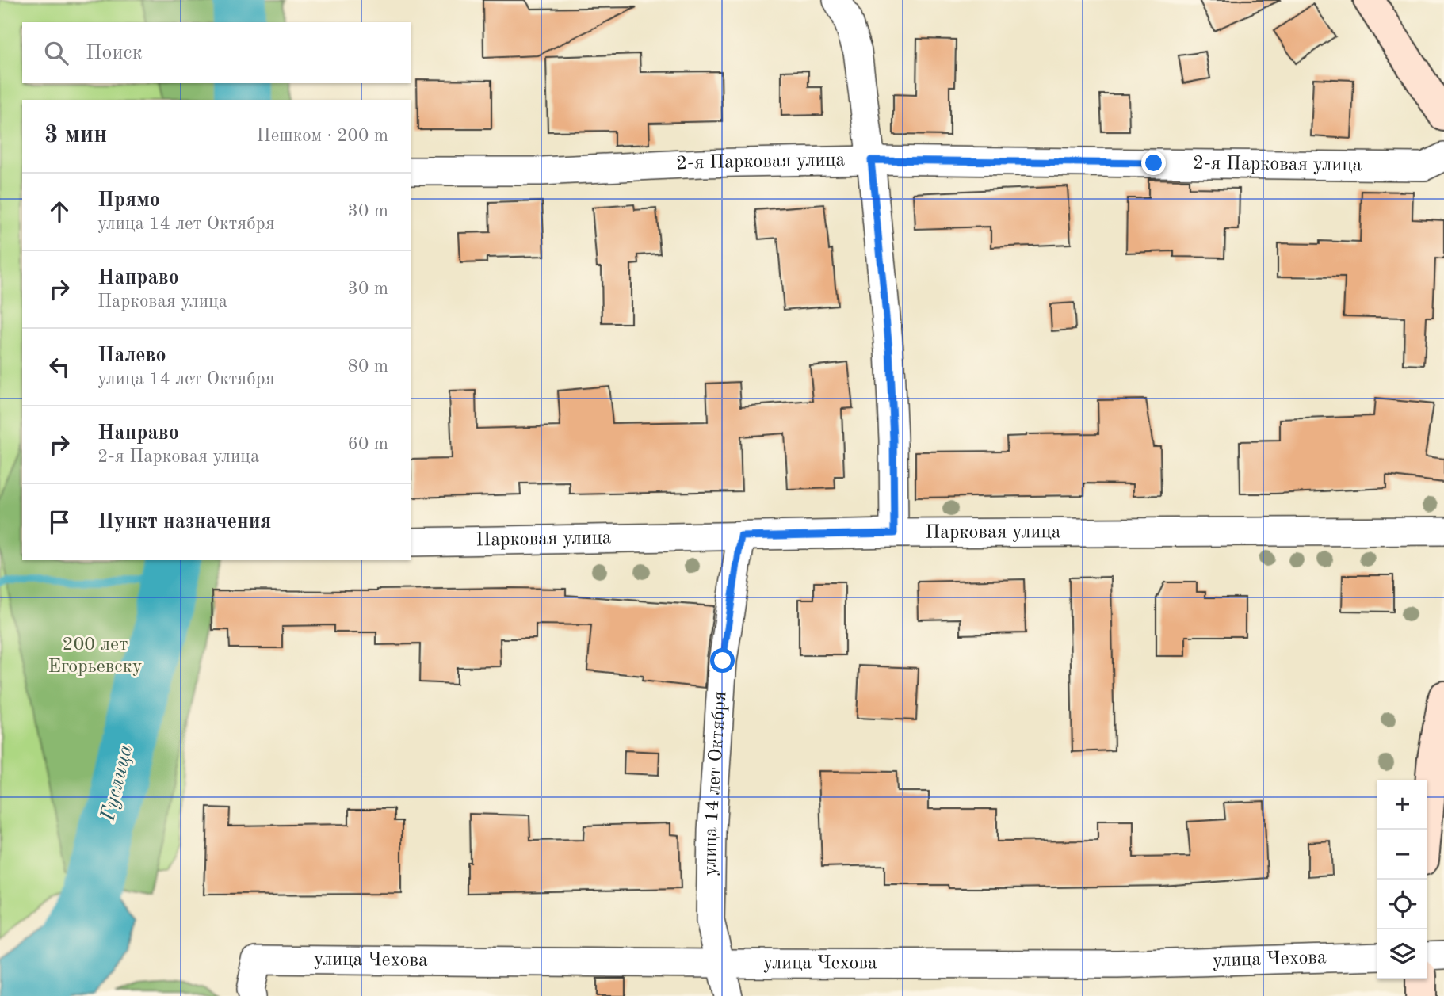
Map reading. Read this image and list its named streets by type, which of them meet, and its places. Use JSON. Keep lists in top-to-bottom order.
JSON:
{
  "streets": {
    "street": [
      "2-я Парковая улица",
      "Парковая улица",
      "улица 14 лет Октября",
      "улица Чехова"
    ]
  },
  "crossings": [
    ["Парковая улица", "улица 14 лет Октября"],
    ["улица 14 лет Октября", "улица Чехова"]
  ],
  "water": ["Гуслица"],
  "parks": ["200 лет Егорьевску"],
  "page": {
    "search": "Поиск",
    "heading": ["3 мин", "Пешком · 200 m"],
    "list": [
      ["Прямо", "улица 14 лет Октября", "30 m"],
      ["Направо", "Парковая улица", "30 m"],
      ["Налево", "улица 14 лет Октября", "80 m"],
      ["Направо", "2-я Парковая улица", "60 m"],
      "Пункт назначения"
    ],
    "map_buttons": ["+", "−"]
  }
}
